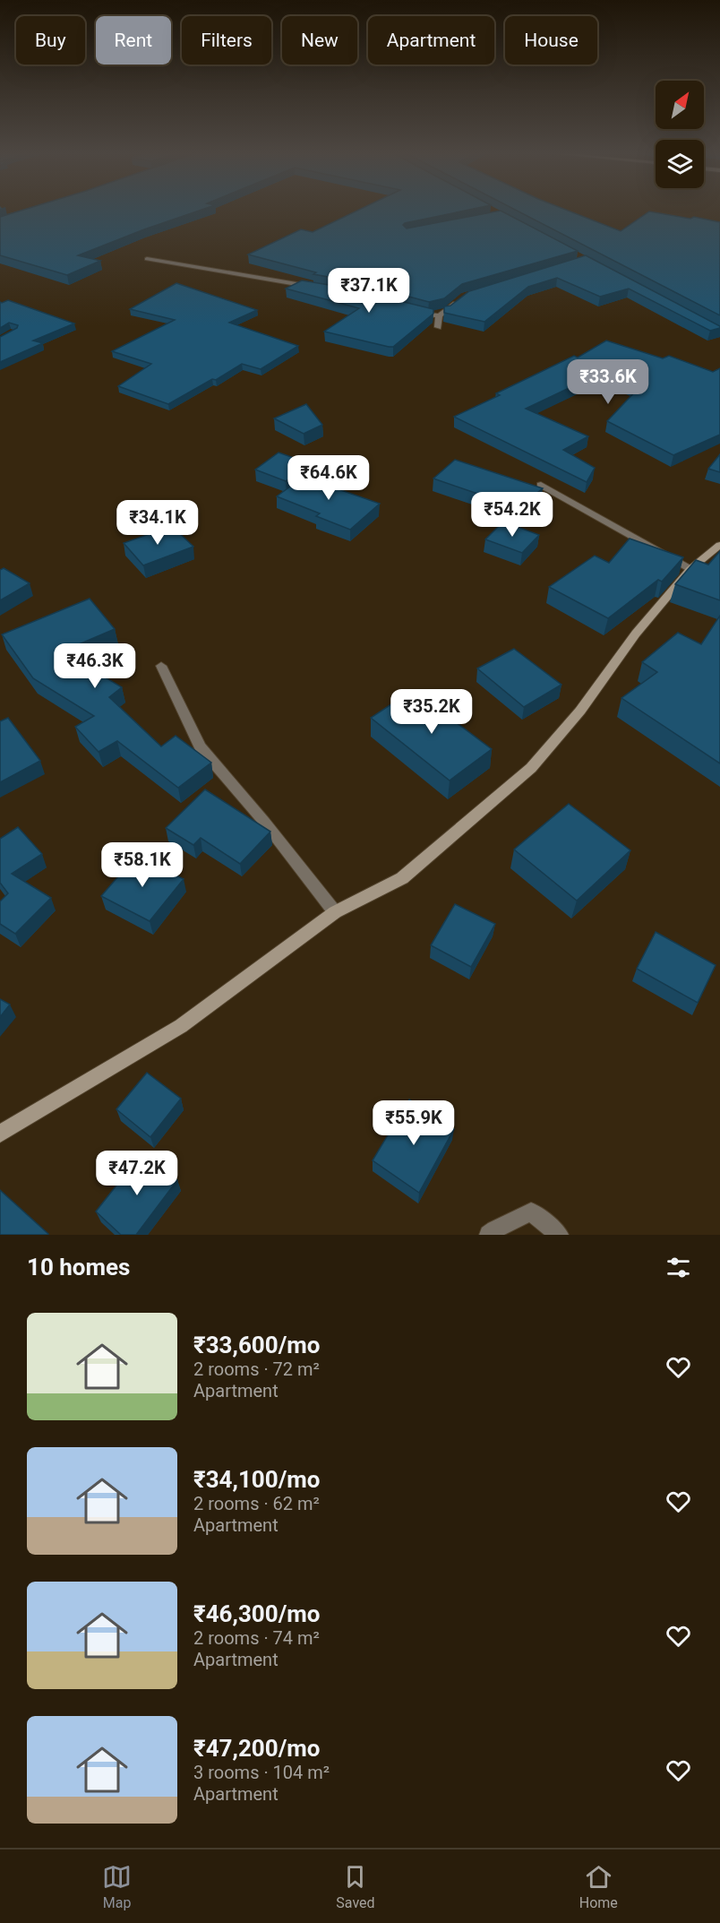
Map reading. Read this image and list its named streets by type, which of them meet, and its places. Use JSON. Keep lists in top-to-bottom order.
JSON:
{
  "north": "top right",
  "page": {
    "chip": [
      "Buy",
      "Rent",
      "Filters",
      "New",
      "Apartment",
      "House"
    ],
    "price": [
      "₹37.1K",
      "₹33.6K",
      "₹64.6K",
      "₹54.2K",
      "₹34.1K",
      "₹46.3K",
      "₹35.2K",
      "₹58.1K",
      "₹55.9K",
      "₹47.2K"
    ],
    "heading": "10 homes",
    "list": [
      {
        "name": "₹33,600/mo",
        "note": "2 rooms · 72 m² · Apartment"
      },
      {
        "name": "₹34,100/mo",
        "note": "2 rooms · 62 m² · Apartment"
      },
      {
        "name": "₹46,300/mo",
        "note": "2 rooms · 74 m² · Apartment"
      },
      {
        "name": "₹47,200/mo",
        "note": "3 rooms · 104 m² · Apartment"
      }
    ],
    "tabs": ["Map", "Saved", "Home"]
  }
}
